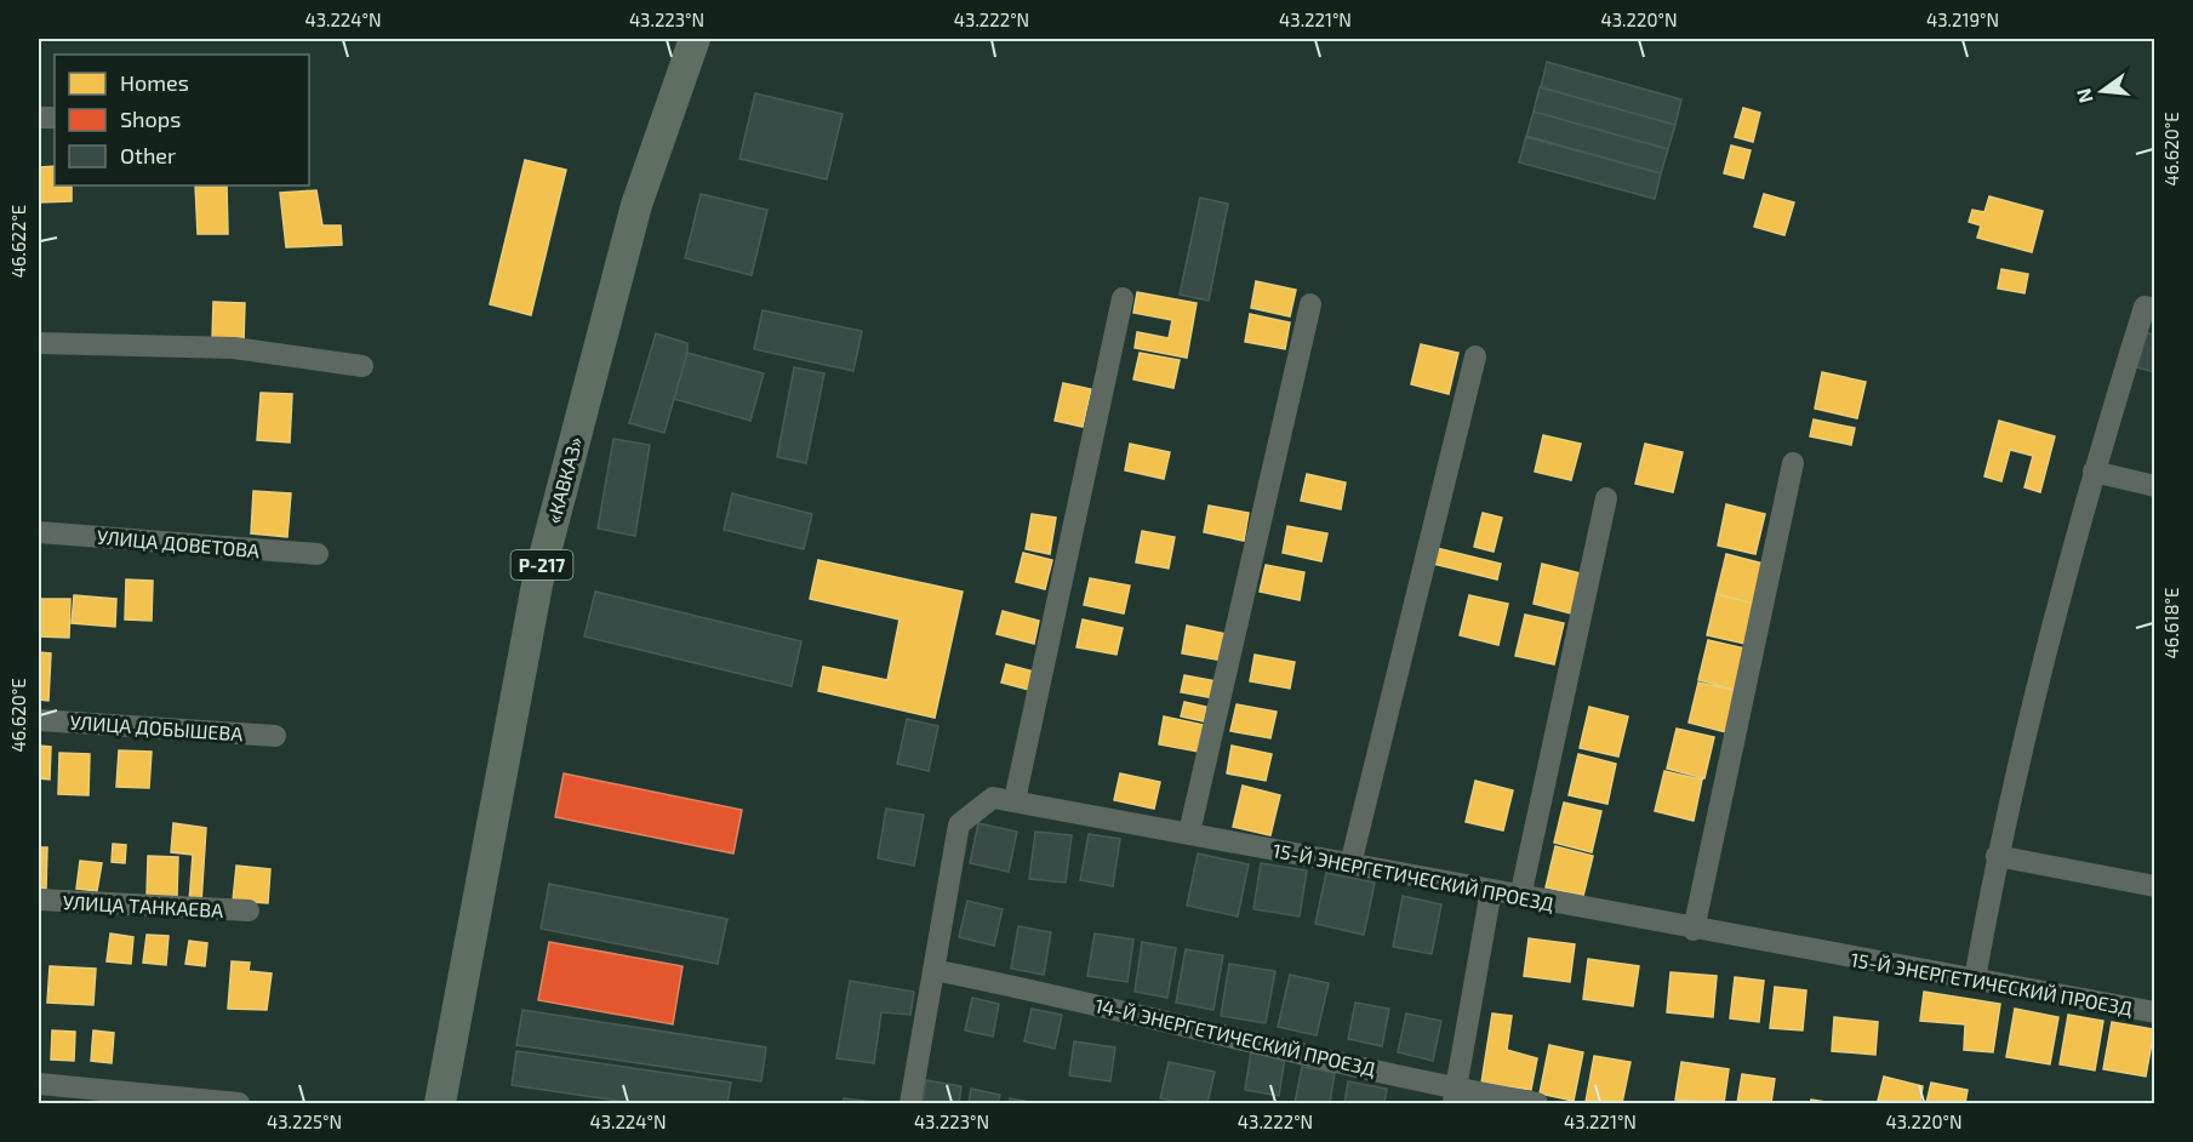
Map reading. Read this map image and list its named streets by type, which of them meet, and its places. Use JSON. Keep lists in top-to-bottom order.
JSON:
{
  "streets": {
    "highway": ["«КАВКАЗ»", "Р-217"],
    "street": [
      "УЛИЦА ДОВЕТОВА",
      "УЛИЦА ДОБЫШЕВА",
      "15-Й ЭНЕРГЕТИЧЕСКИЙ ПРОЕЗД",
      "УЛИЦА ТАНКАЕВА",
      "14-Й ЭНЕРГЕТИЧЕСКИЙ ПРОЕЗД"
    ]
  },
  "crossings": [
    ["15-Й ЭНЕРГЕТИЧЕСКИЙ ПРОЕЗД", "14-Й ЭНЕРГЕТИЧЕСКИЙ ПРОЕЗД"]
  ],
  "legend": ["Homes", "Shops", "Other"],
  "north": "left",
  "coordinates": [
    "43.224°N",
    "43.223°N",
    "43.222°N",
    "43.221°N",
    "43.220°N",
    "43.219°N",
    "46.620°E",
    "46.622°E",
    "46.618°E",
    "43.225°N"
  ]
}
